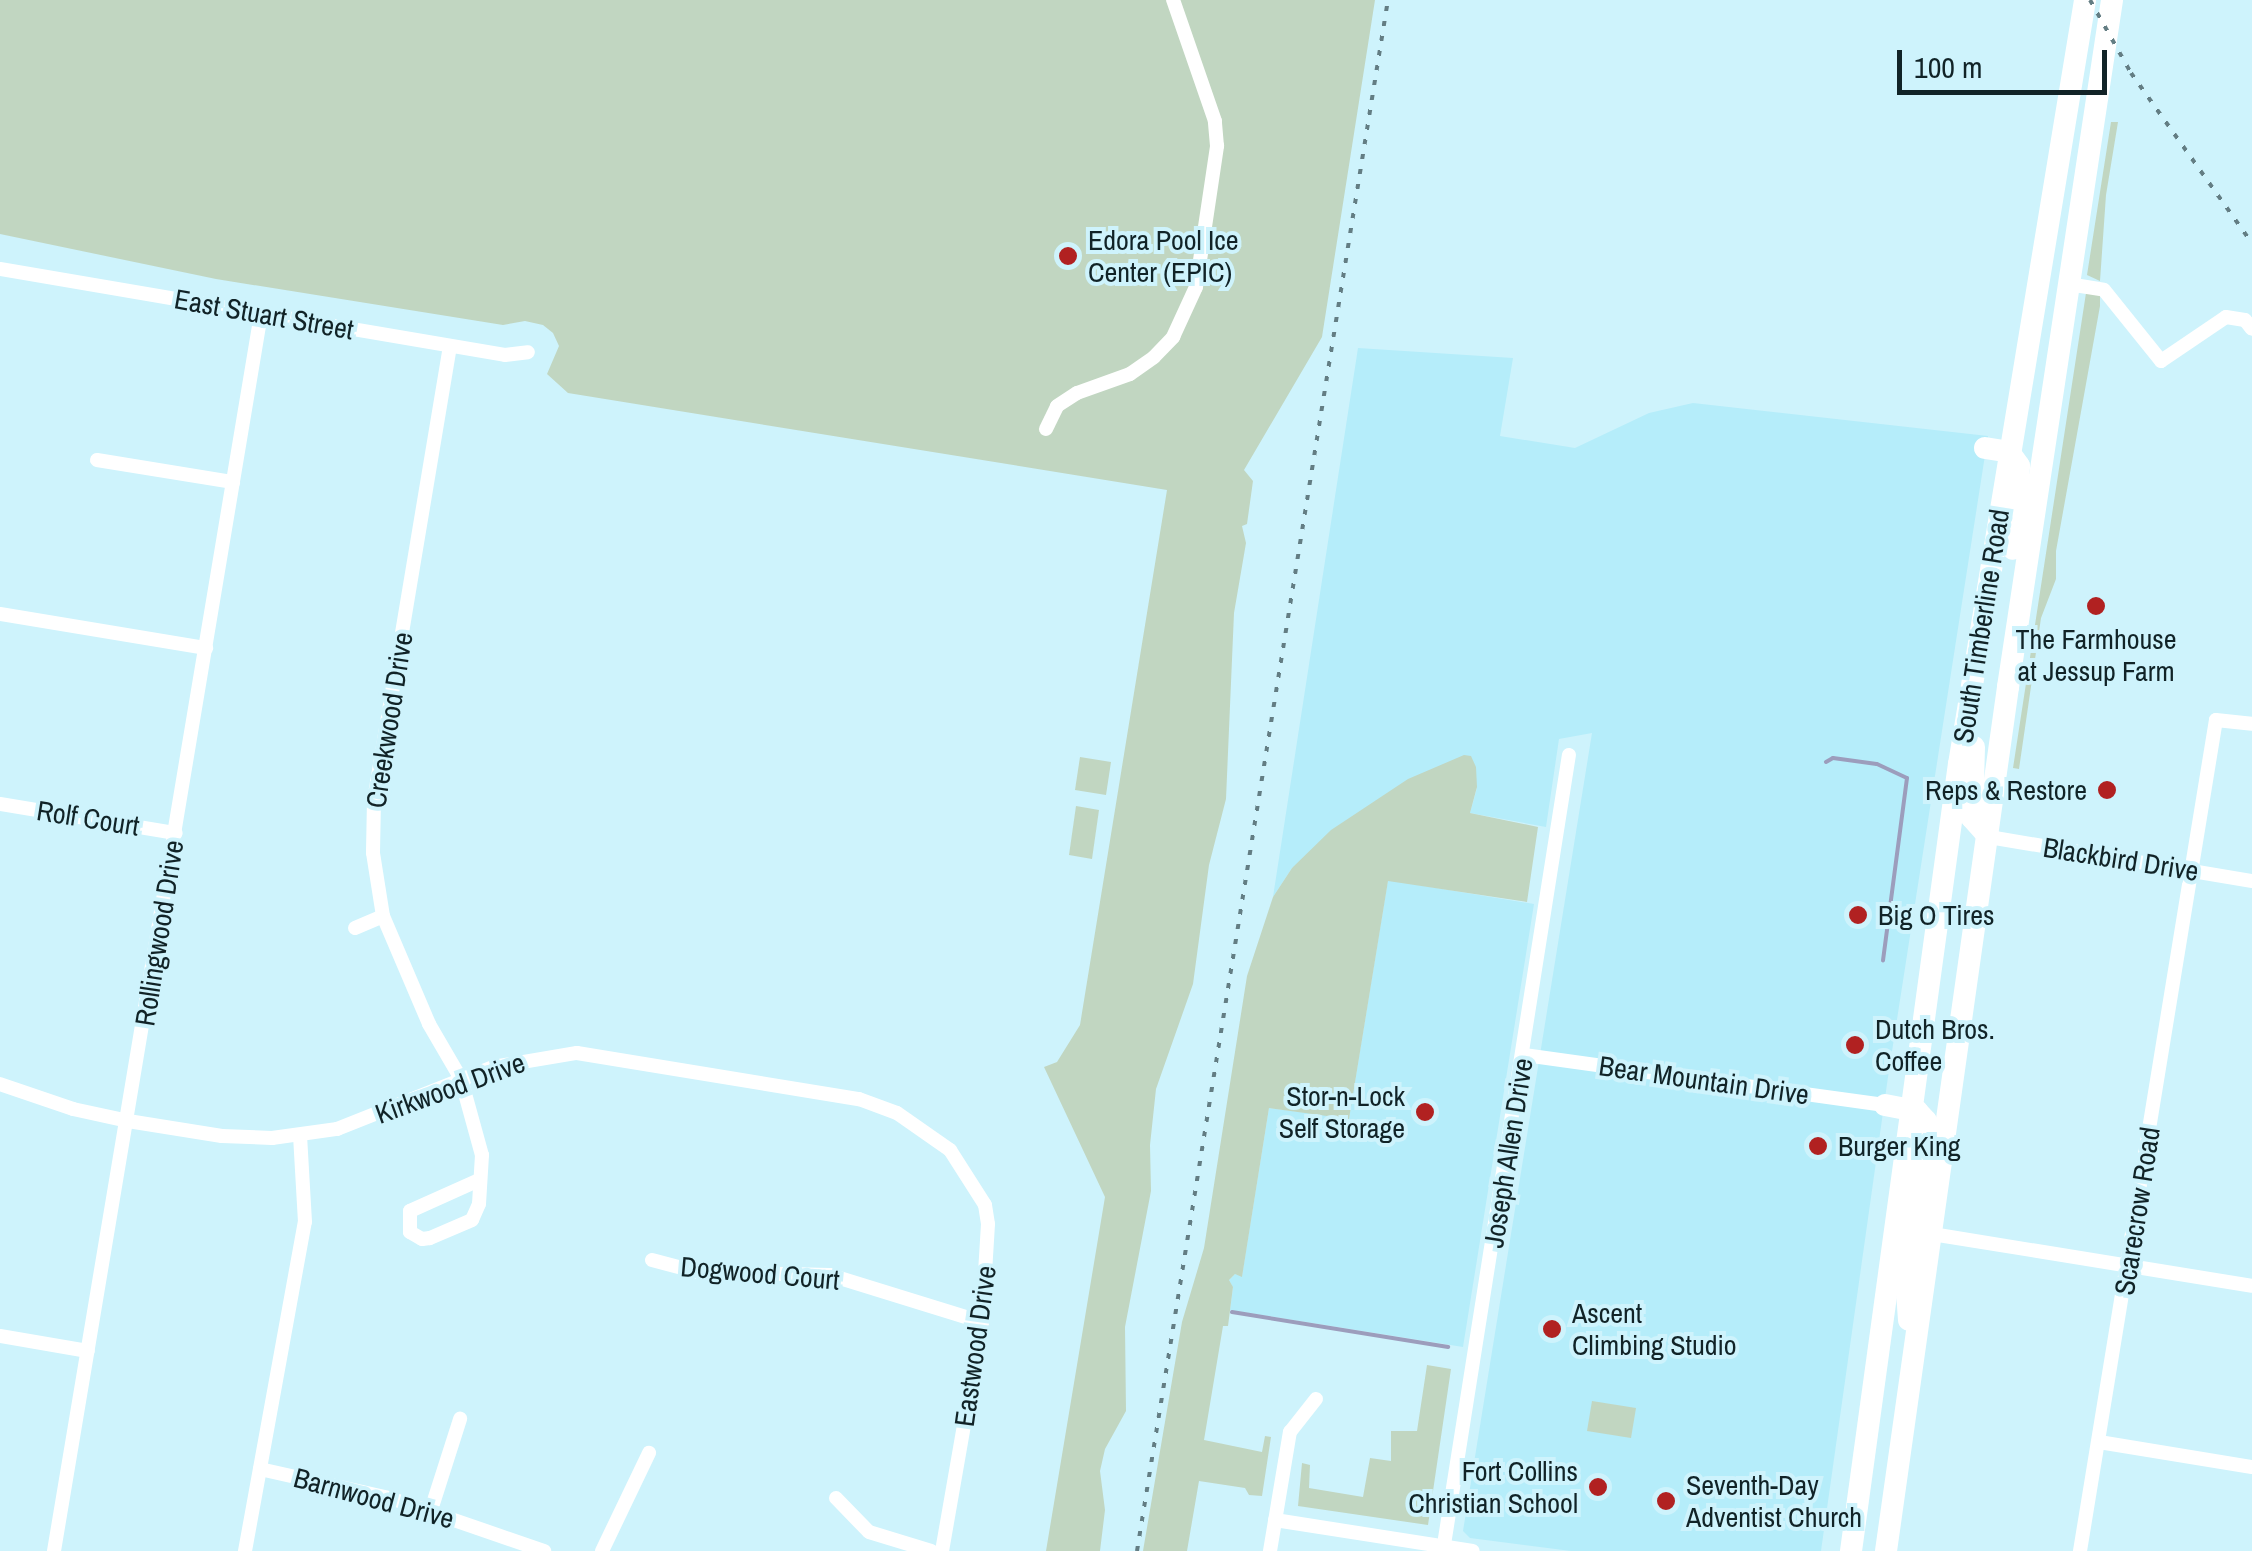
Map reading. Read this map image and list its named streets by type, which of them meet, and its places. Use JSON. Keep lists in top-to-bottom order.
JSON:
{
  "streets": {
    "main road": ["South Timberline Road"],
    "street": [
      "East Stuart Street",
      "Creekwood Drive",
      "Rolf Court",
      "Blackbird Drive",
      "Rollingwood Drive",
      "Bear Mountain Drive",
      "Kirkwood Drive",
      "Joseph Allen Drive",
      "Scarecrow Road",
      "Dogwood Court",
      "Eastwood Drive",
      "Barnwood Drive"
    ]
  },
  "crossings": [
    ["East Stuart Street", "Creekwood Drive"],
    ["East Stuart Street", "Rollingwood Drive"],
    ["South Timberline Road", "Blackbird Drive"],
    ["Creekwood Drive", "Kirkwood Drive"],
    ["Rolf Court", "Rollingwood Drive"],
    ["Blackbird Drive", "Scarecrow Road"],
    ["Rollingwood Drive", "Kirkwood Drive"],
    ["Bear Mountain Drive", "Joseph Allen Drive"],
    ["Kirkwood Drive", "Eastwood Drive"],
    ["Dogwood Court", "Eastwood Drive"]
  ],
  "places": [
    "Edora Pool Ice Center (EPIC)",
    "The Farmhouse at Jessup Farm",
    "Reps & Restore",
    "Big O Tires",
    "Dutch Bros. Coffee",
    "Stor-n-Lock Self Storage",
    "Burger King",
    "Ascent Climbing Studio",
    "Fort Collins Christian School",
    "Seventh-Day Adventist Church"
  ],
  "scale_bar": "100 m"
}
